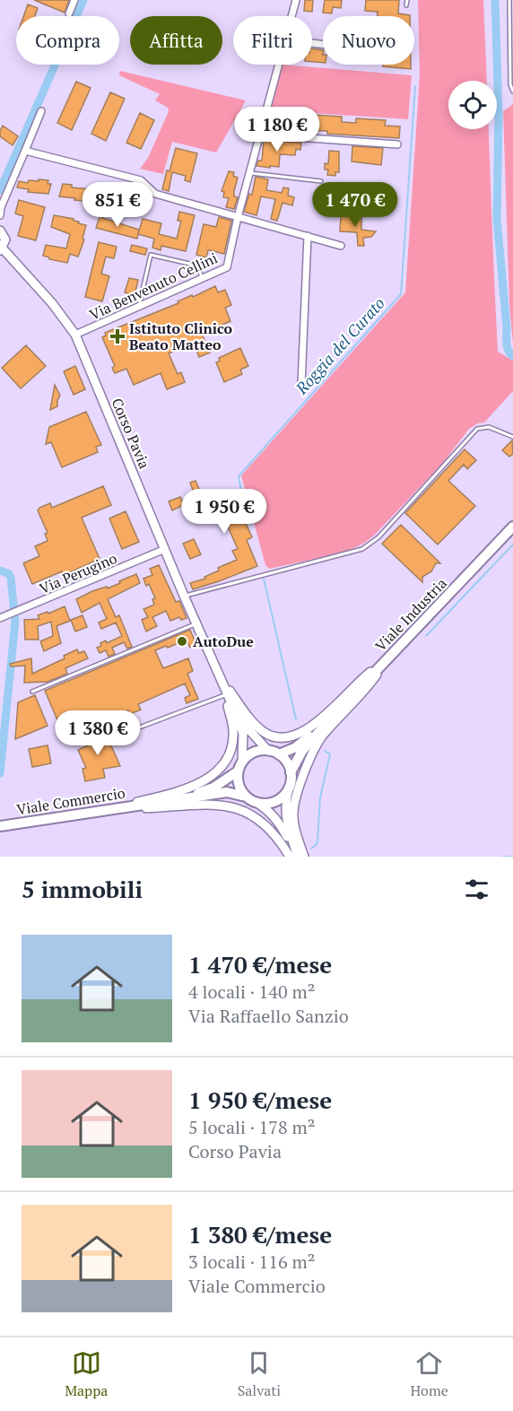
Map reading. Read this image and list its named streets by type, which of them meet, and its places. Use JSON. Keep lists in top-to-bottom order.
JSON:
{
  "streets": {
    "main road": ["Viale Industria", "Viale Commercio"],
    "street": ["Via Benvenuto Cellini", "Corso Pavia", "Via Perugino"]
  },
  "crossings": [
    ["Via Benvenuto Cellini", "Corso Pavia"],
    ["Corso Pavia", "Via Perugino"],
    ["Viale Industria", "Viale Commercio"]
  ],
  "water": ["Roggia del Curato"],
  "places": {
    "health": ["Istituto Clinico Beato Matteo"],
    "other": ["AutoDue"]
  },
  "page": {
    "chip": [
      "Compra",
      "Affitta",
      "Filtri",
      "Nuovo"
    ],
    "price": [
      "1 180 €",
      "851 €",
      "1 470 €",
      "1 950 €",
      "1 380 €"
    ],
    "heading": "5 immobili",
    "list": [
      {
        "name": "1 470 €/mese",
        "note": "4 locali · 140 m² · Via Raffaello Sanzio"
      },
      {
        "name": "1 950 €/mese",
        "note": "5 locali · 178 m² · Corso Pavia"
      },
      {
        "name": "1 380 €/mese",
        "note": "3 locali · 116 m² · Viale Commercio"
      }
    ],
    "tabs": ["Mappa", "Salvati", "Home"]
  }
}
